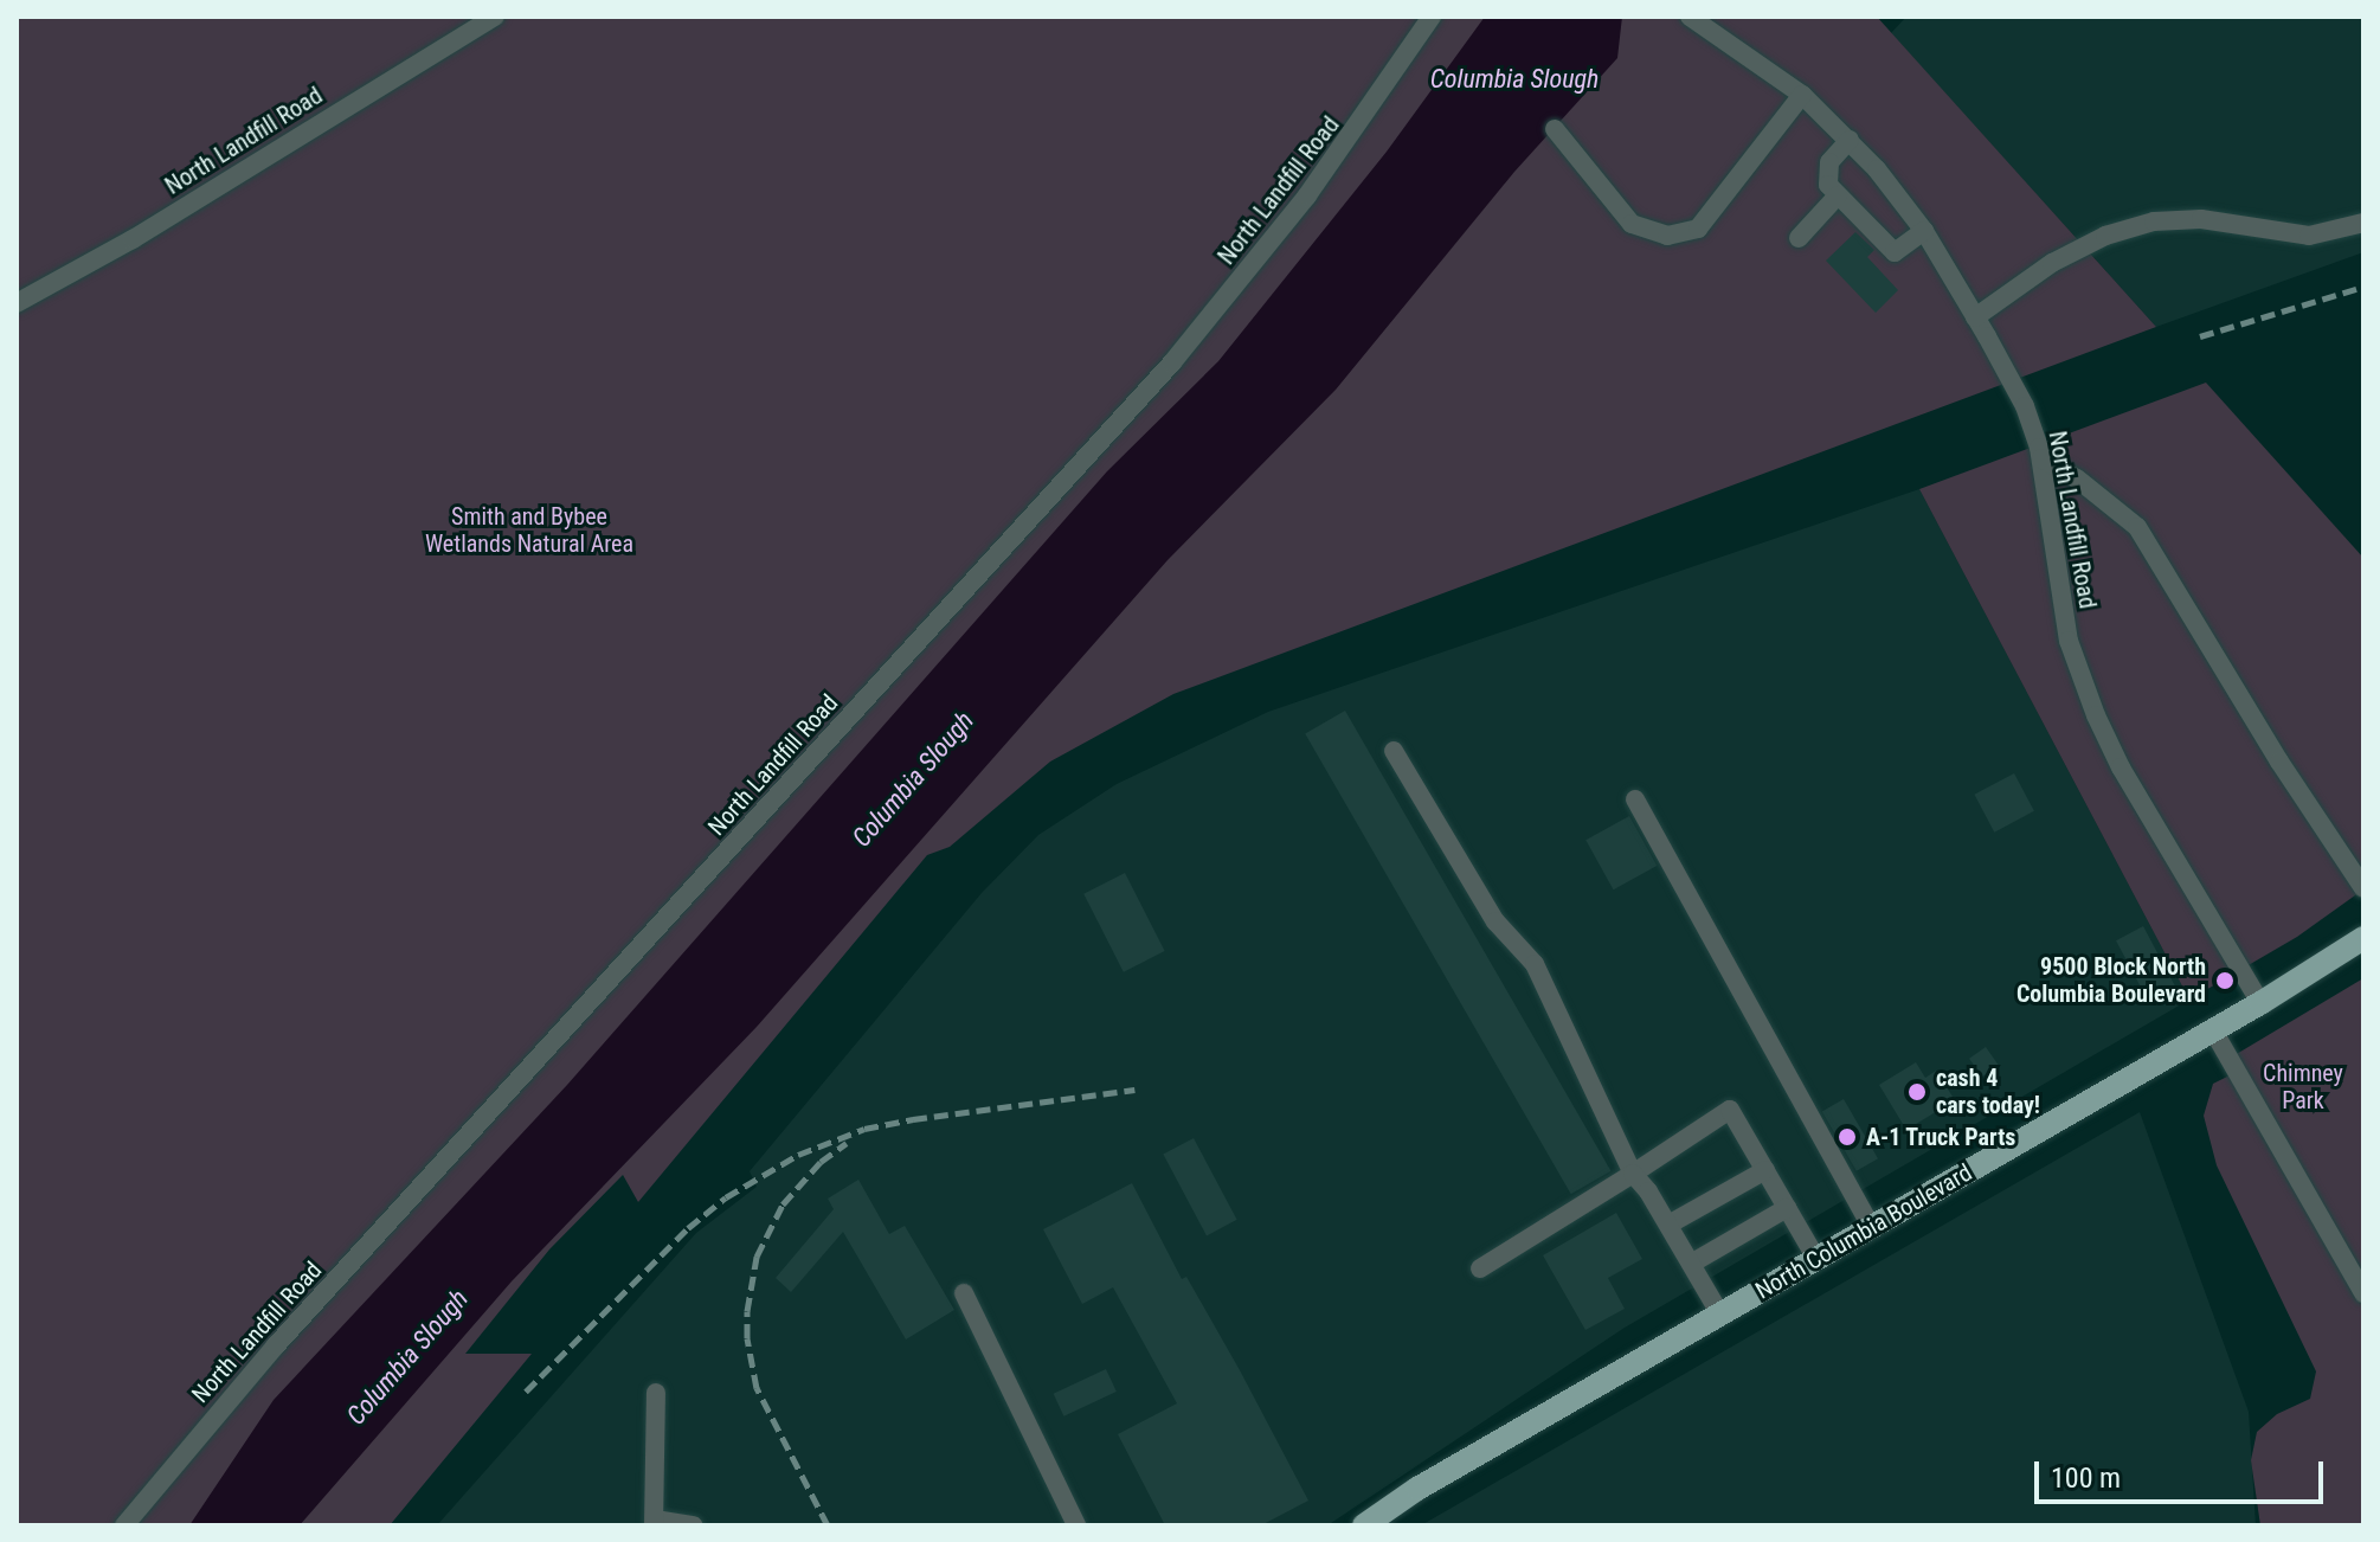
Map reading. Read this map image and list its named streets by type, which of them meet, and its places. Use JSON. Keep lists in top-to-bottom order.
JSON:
{
  "streets": {
    "main road": ["North Columbia Boulevard"],
    "street": ["North Landfill Road"]
  },
  "crossings": [
    ["North Landfill Road", "North Columbia Boulevard"]
  ],
  "water": ["Columbia Slough"],
  "parks": ["Smith and Bybee Wetlands Natural Area", "Chimney Park"],
  "places": ["9500 Block North Columbia Boulevard", "cash 4 cars today!", "A-1 Truck Parts"],
  "scale_bar": "100 m"
}
